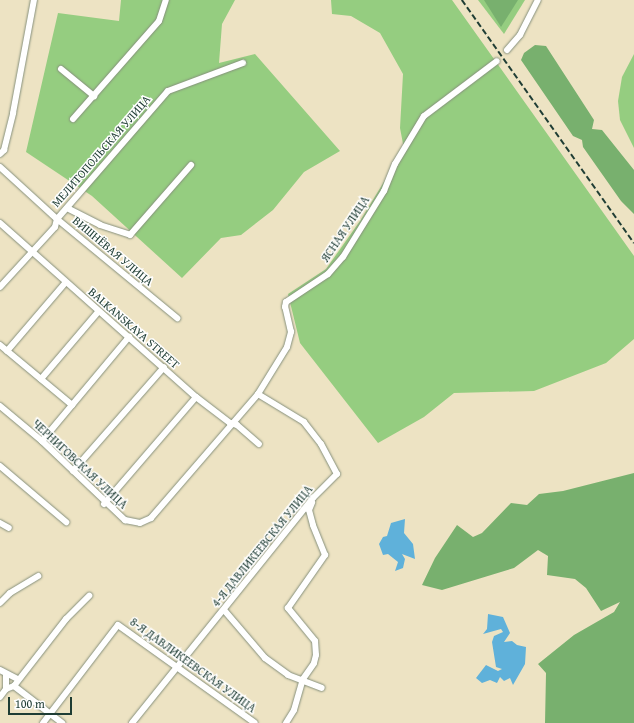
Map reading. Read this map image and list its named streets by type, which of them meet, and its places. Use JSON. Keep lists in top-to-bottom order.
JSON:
{
  "streets": {
    "street": [
      "МЕЛИТОПОЛЬСКАЯ УЛИЦА",
      "ЯСНАЯ УЛИЦА",
      "ВИШНЁВАЯ УЛИЦА",
      "BALKANSKAYA STREET",
      "ЧЕРНИГОВСКАЯ УЛИЦА",
      "4-Я ДАВЛИКЕЕВСКАЯ УЛИЦА",
      "8-Я ДАВЛИКЕЕВСКАЯ УЛИЦА"
    ]
  },
  "crossings": [
    ["МЕЛИТОПОЛЬСКАЯ УЛИЦА", "ВИШНЁВАЯ УЛИЦА"],
    ["МЕЛИТОПОЛЬСКАЯ УЛИЦА", "BALKANSKAYA STREET"],
    ["ЯСНАЯ УЛИЦА", "BALKANSKAYA STREET"],
    ["ЯСНАЯ УЛИЦА", "ЧЕРНИГОВСКАЯ УЛИЦА"],
    ["ЯСНАЯ УЛИЦА", "4-Я ДАВЛИКЕЕВСКАЯ УЛИЦА"],
    ["4-Я ДАВЛИКЕЕВСКАЯ УЛИЦА", "8-Я ДАВЛИКЕЕВСКАЯ УЛИЦА"]
  ],
  "scale_bar": "100 m"
}
